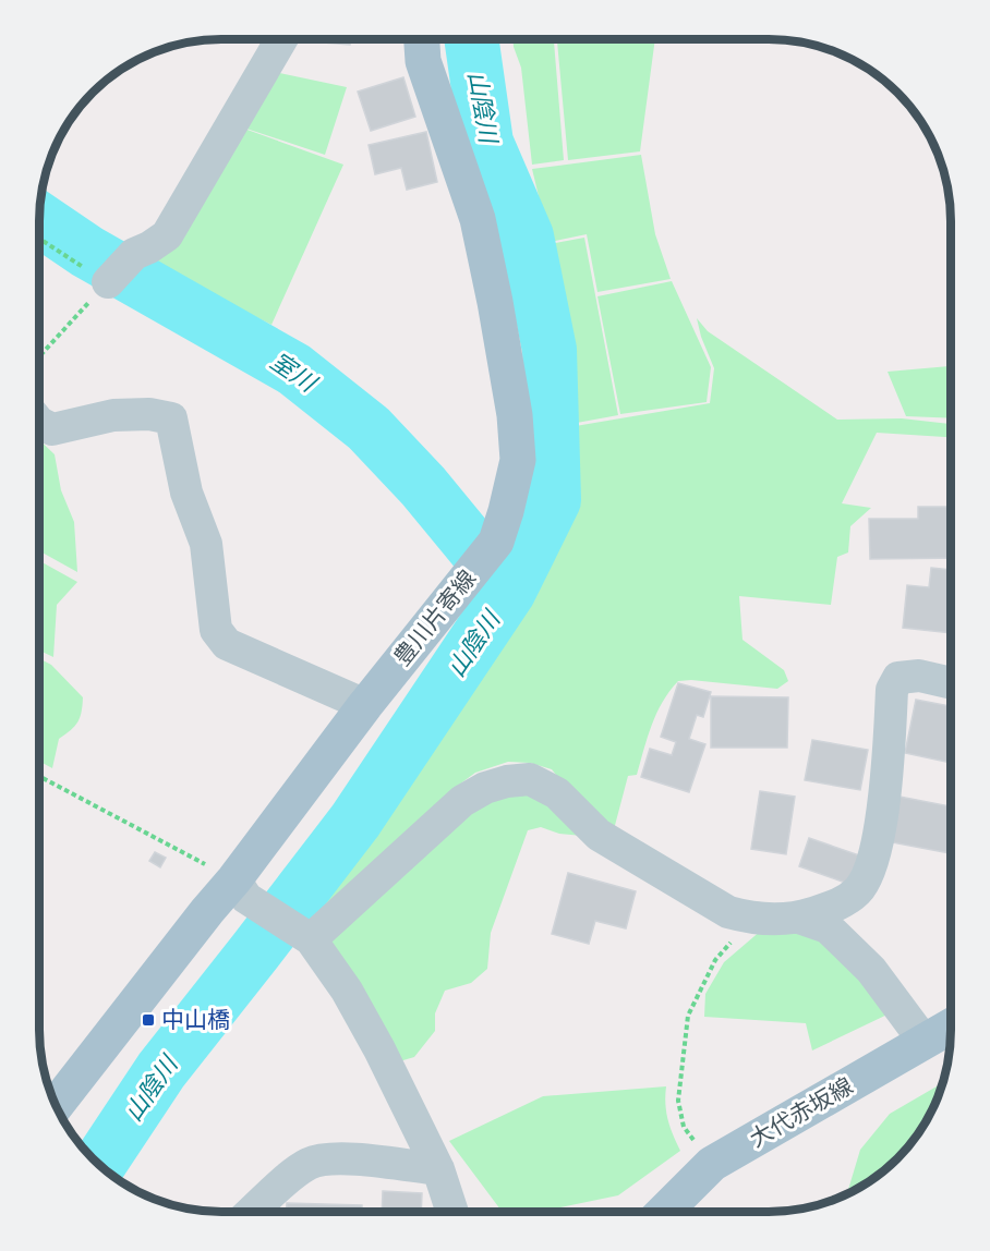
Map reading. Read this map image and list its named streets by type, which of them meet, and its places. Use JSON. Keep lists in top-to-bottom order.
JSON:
{
  "streets": {
    "main road": ["豊川片寄線", "大代赤坂線"]
  },
  "water": ["山陰川", "室川"],
  "places": {
    "transit": ["中山橋"]
  }
}
